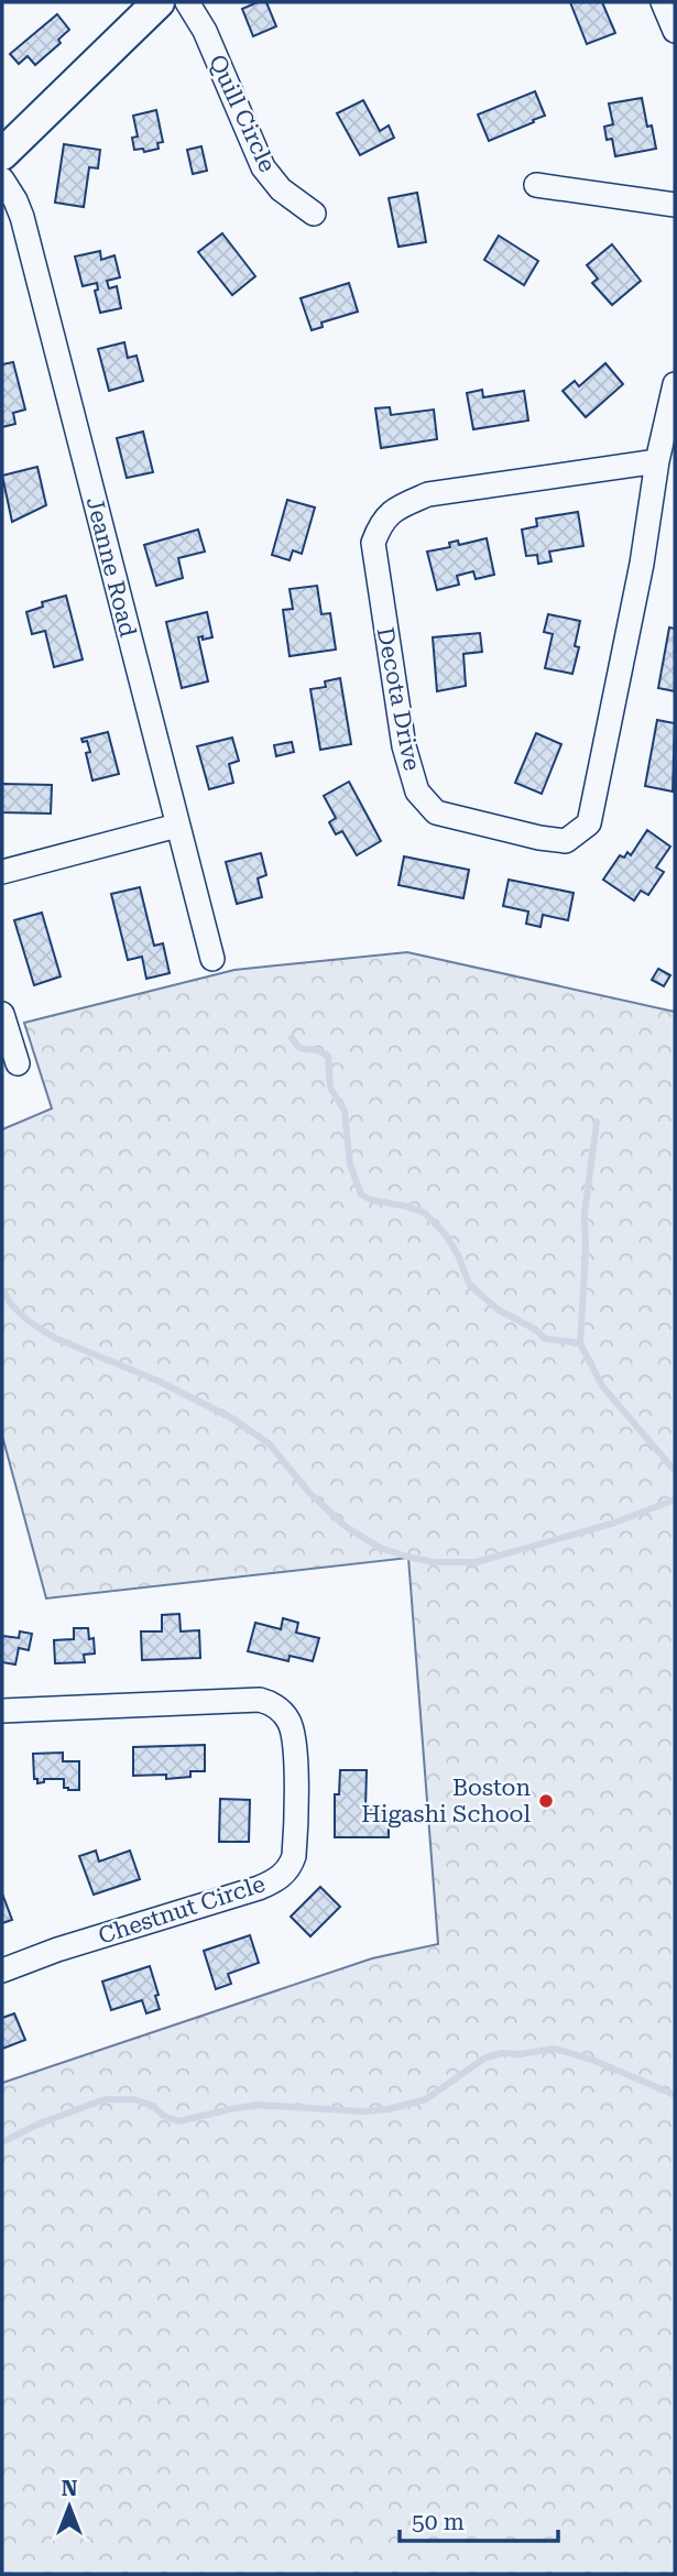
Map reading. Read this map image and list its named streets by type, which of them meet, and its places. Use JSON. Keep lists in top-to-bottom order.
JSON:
{
  "streets": {
    "street": [
      "Quill Circle",
      "Jeanne Road",
      "Decota Drive",
      "Chestnut Circle"
    ]
  },
  "places": ["Boston Higashi School"],
  "scale_bar": "50 m",
  "north": "top"
}
